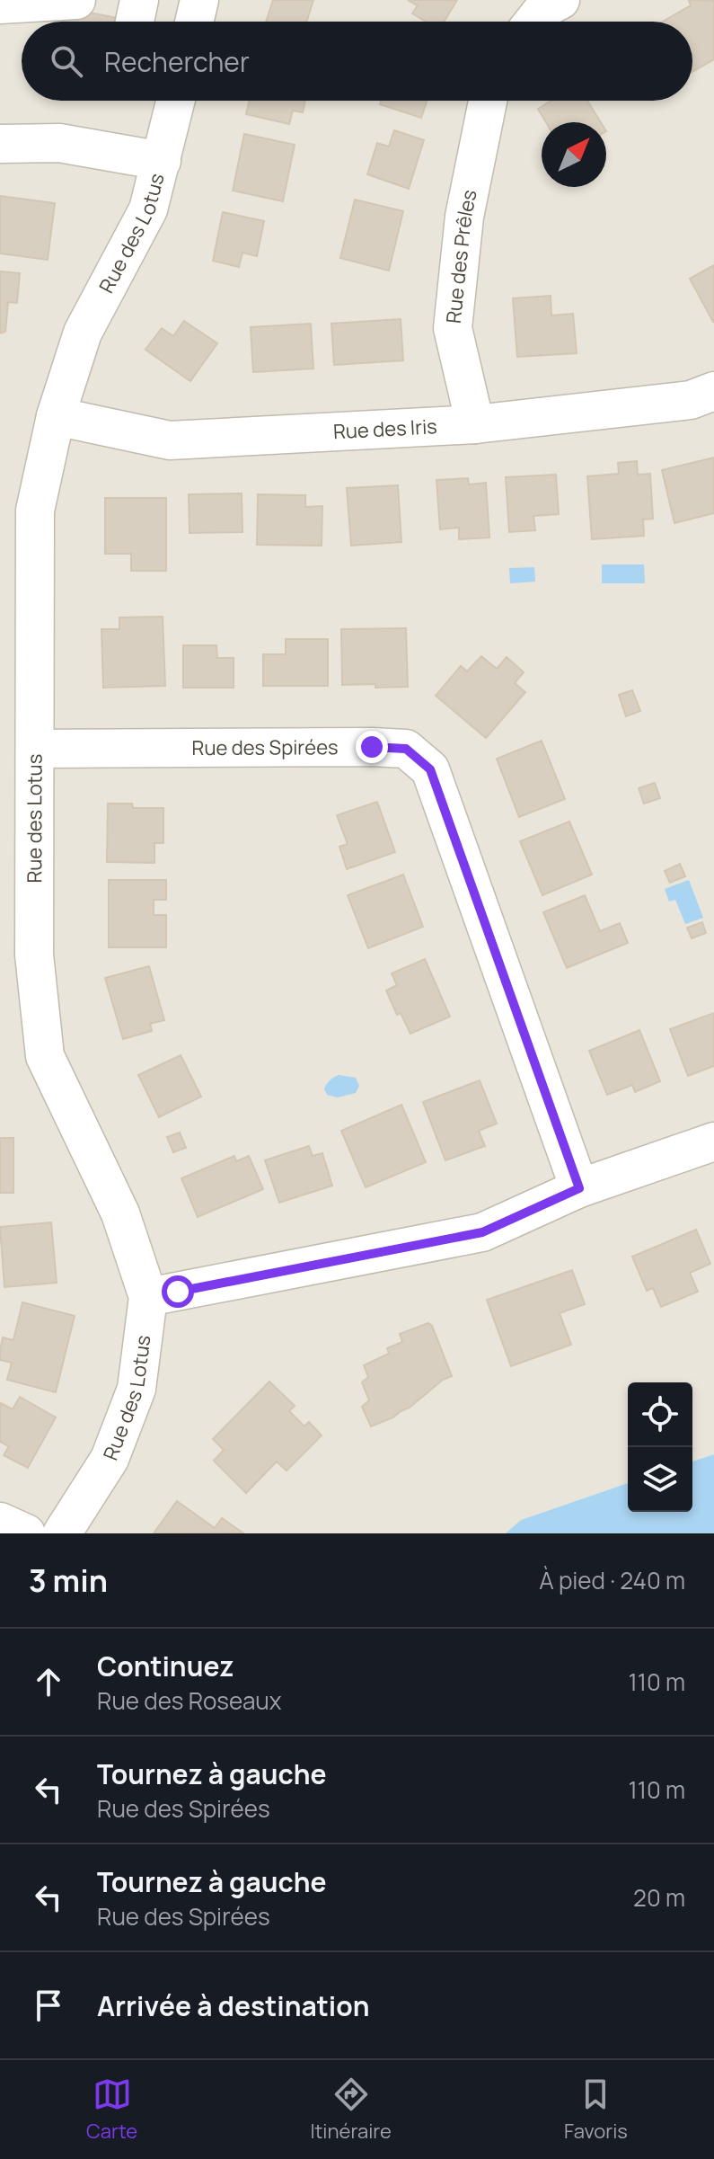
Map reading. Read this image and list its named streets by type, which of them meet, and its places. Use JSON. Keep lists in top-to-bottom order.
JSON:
{
  "streets": {
    "street": [
      "Rue des Lotus",
      "Rue des Prêles",
      "Rue des Iris",
      "Rue des Spirées"
    ]
  },
  "crossings": [
    ["Rue des Lotus", "Rue des Iris"],
    ["Rue des Lotus", "Rue des Spirées"],
    ["Rue des Prêles", "Rue des Iris"]
  ],
  "north": "top right",
  "page": {
    "search": "Rechercher",
    "heading": ["3 min", "À pied · 240 m"],
    "list": [
      ["Continuez", "Rue des Roseaux", "110 m"],
      ["Tournez à gauche", "Rue des Spirées", "110 m"],
      ["Tournez à gauche", "Rue des Spirées", "20 m"],
      "Arrivée à destination"
    ],
    "nav": ["Carte", "Itinéraire", "Favoris"]
  }
}
